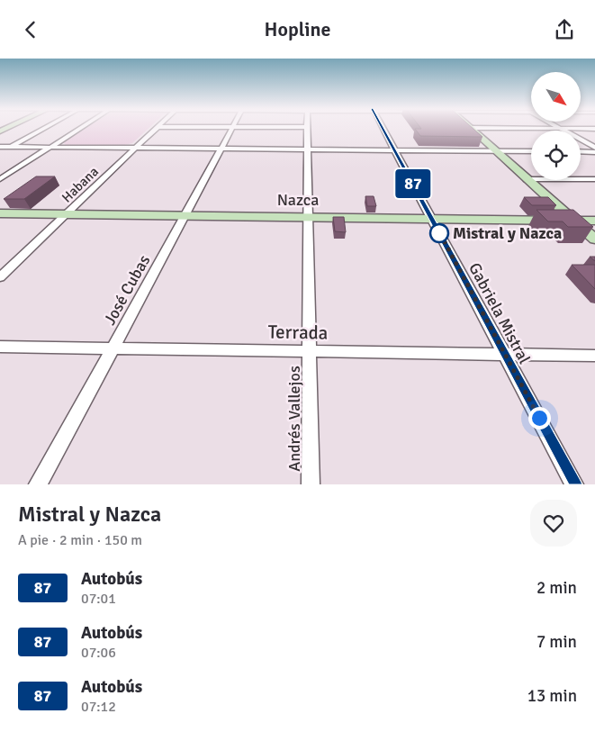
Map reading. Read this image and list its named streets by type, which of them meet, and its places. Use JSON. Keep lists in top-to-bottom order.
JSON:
{
  "streets": {
    "street": [
      "Habana",
      "Nazca",
      "José Cubas",
      "Gabriela Mistral",
      "Terrada",
      "Andrés Vallejos"
    ]
  },
  "crossings": [
    ["Habana", "Nazca"],
    ["Nazca", "José Cubas"],
    ["Nazca", "Gabriela Mistral"],
    ["Nazca", "Andrés Vallejos"],
    ["José Cubas", "Terrada"],
    ["Gabriela Mistral", "Terrada"],
    ["Terrada", "Andrés Vallejos"]
  ],
  "places": ["Mistral y Nazca"],
  "lines": ["bus line 87"],
  "north": "bottom right",
  "page": {
    "header": "Hopline",
    "on_map": "87",
    "heading": ["Mistral y Nazca", "A pie · 2 min · 150 m"],
    "list": [
      {
        "mark": "87",
        "name": "Autobús",
        "note": "07:01",
        "value": "2 min"
      },
      {
        "mark": "87",
        "name": "Autobús",
        "note": "07:06",
        "value": "7 min"
      },
      {
        "mark": "87",
        "name": "Autobús",
        "note": "07:12",
        "value": "13 min"
      }
    ]
  }
}
